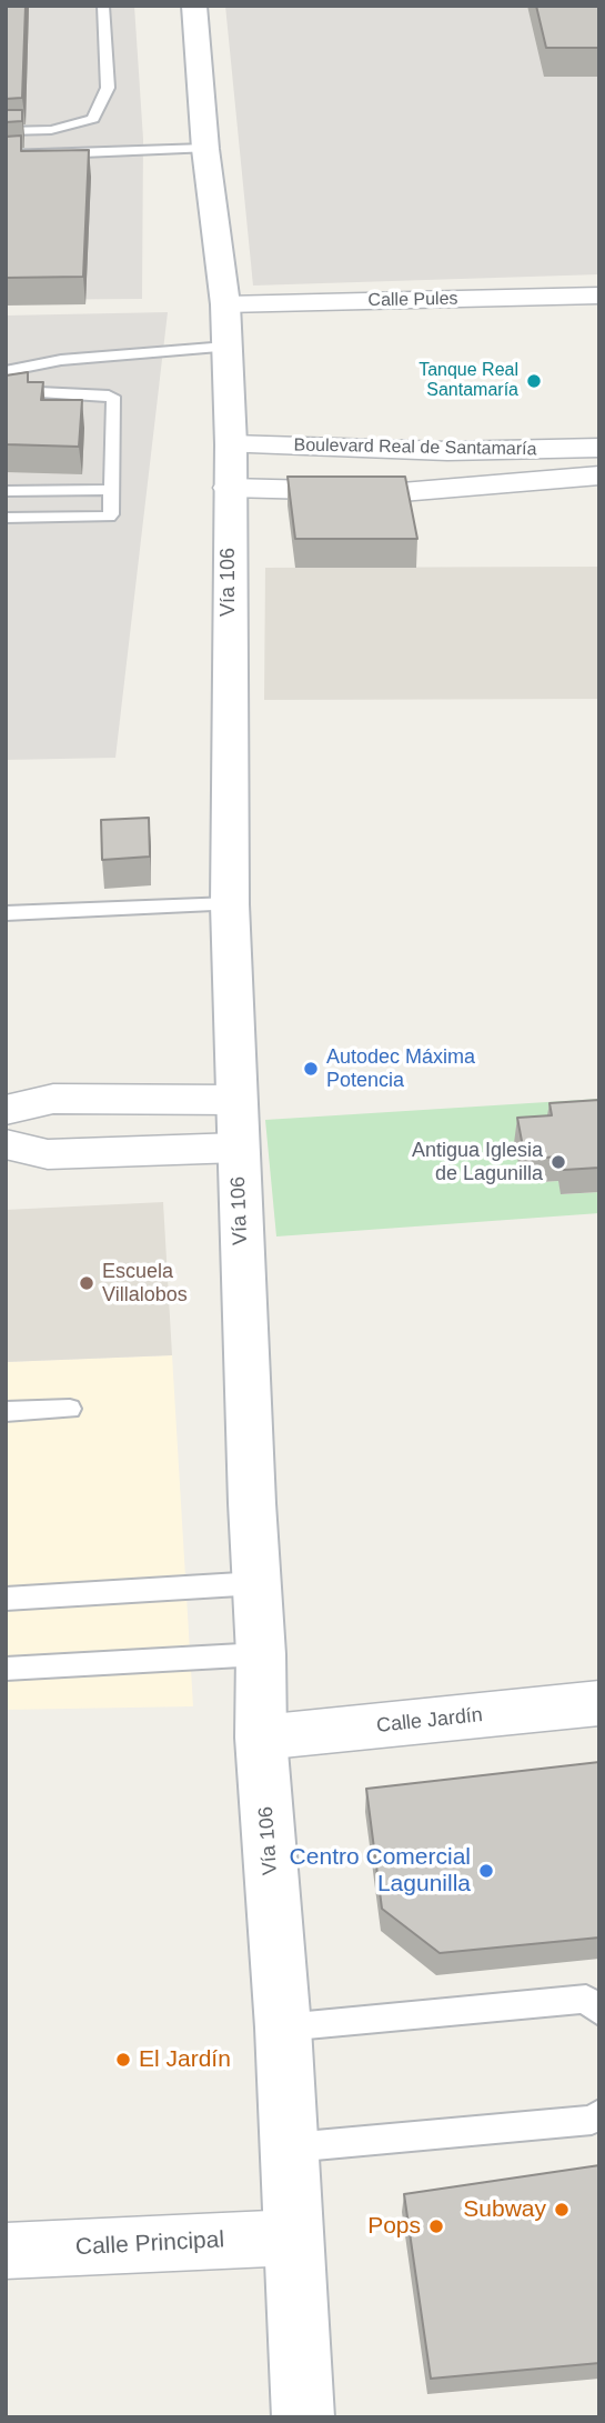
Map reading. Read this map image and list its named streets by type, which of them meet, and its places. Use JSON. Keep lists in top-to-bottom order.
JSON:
{
  "streets": {
    "main road": ["Vía 106"],
    "street": [
      "Calle Pules",
      "Boulevard Real de Santamaría",
      "Calle Jardín",
      "Calle Principal"
    ]
  },
  "crossings": [
    ["Calle Pules", "Vía 106"],
    ["Boulevard Real de Santamaría", "Vía 106"],
    ["Vía 106", "Calle Jardín"],
    ["Vía 106", "Calle Principal"]
  ],
  "places": [
    "Tanque Real Santamaría",
    "Autodec Máxima Potencia",
    "Antigua Iglesia de Lagunilla",
    "Escuela Villalobos",
    "Centro Comercial Lagunilla",
    "El Jardín",
    "Subway",
    "Pops"
  ]
}
